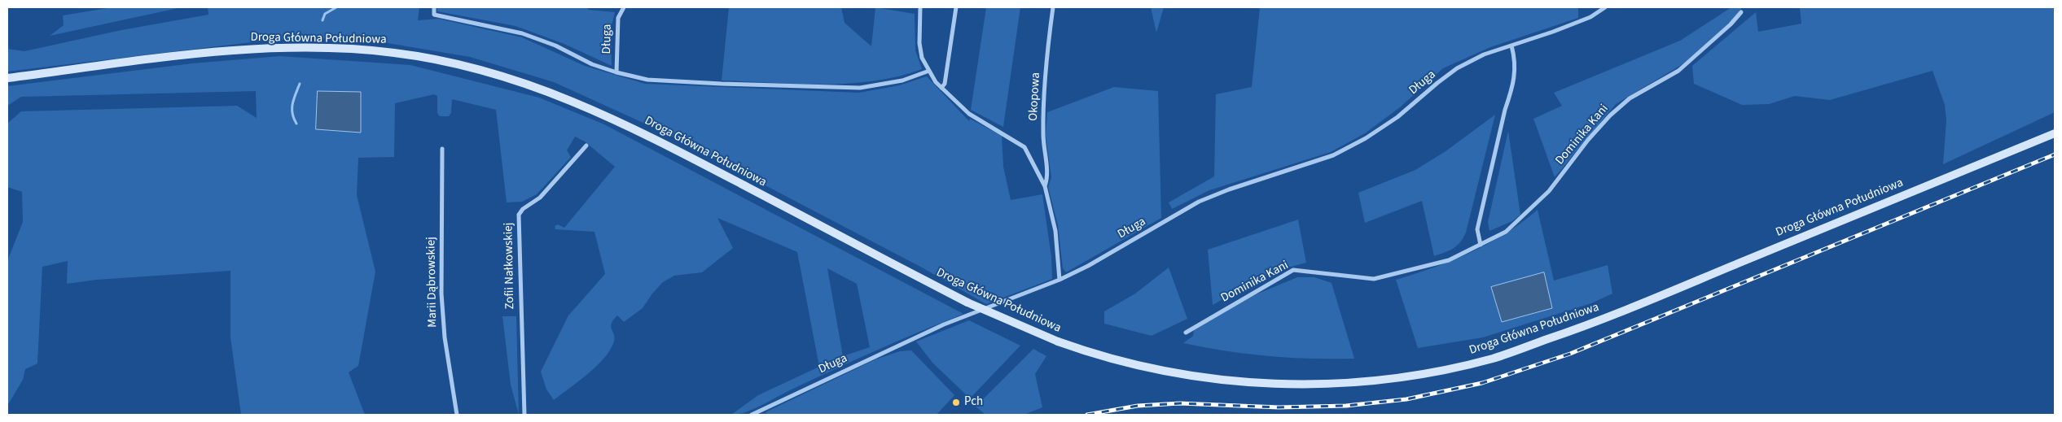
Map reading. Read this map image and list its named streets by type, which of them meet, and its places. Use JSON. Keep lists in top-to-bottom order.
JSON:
{
  "streets": {
    "main road": ["Droga Główna Południowa"],
    "street": [
      "Długa",
      "Okopowa",
      "Dominika Kani",
      "Zofii Nałkowskiej",
      "Marii Dąbrowskiej"
    ]
  },
  "crossings": [
    ["Długa", "Okopowa"]
  ],
  "places": ["Pch"]
}
